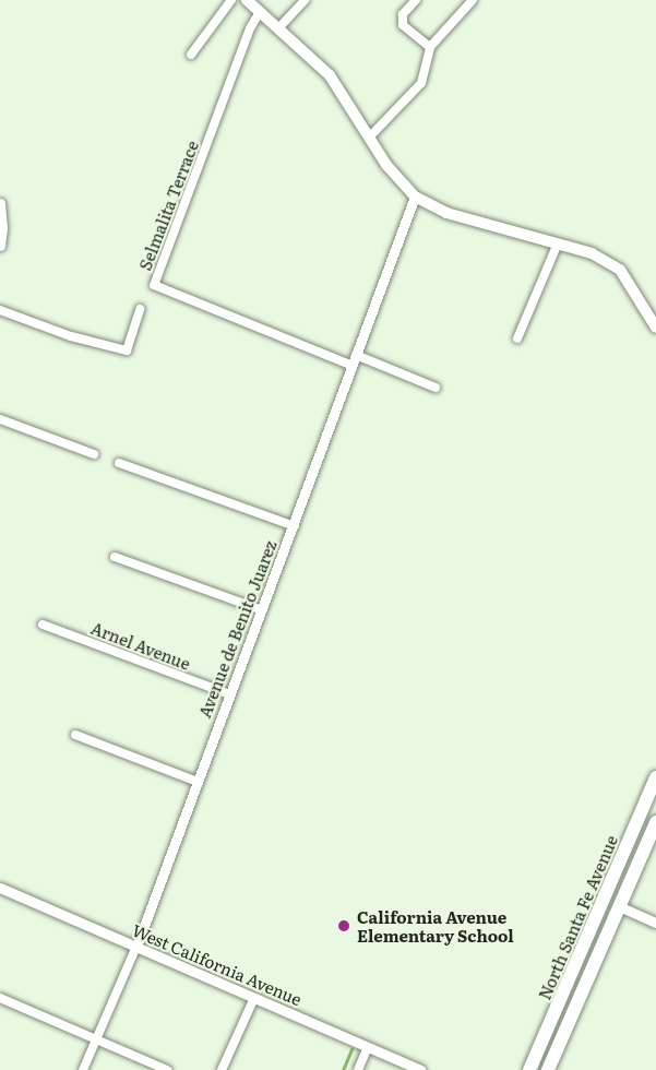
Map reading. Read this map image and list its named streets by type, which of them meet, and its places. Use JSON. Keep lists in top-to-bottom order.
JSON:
{
  "streets": {
    "main road": ["North Santa Fe Avenue"],
    "street": [
      "Selmalita Terrace",
      "Avenue de Benito Juarez",
      "Arnel Avenue",
      "West California Avenue"
    ]
  },
  "crossings": [
    ["Selmalita Terrace", "Avenue de Benito Juarez"],
    ["Avenue de Benito Juarez", "Arnel Avenue"],
    ["Avenue de Benito Juarez", "West California Avenue"]
  ],
  "places": ["California Avenue Elementary School"]
}
